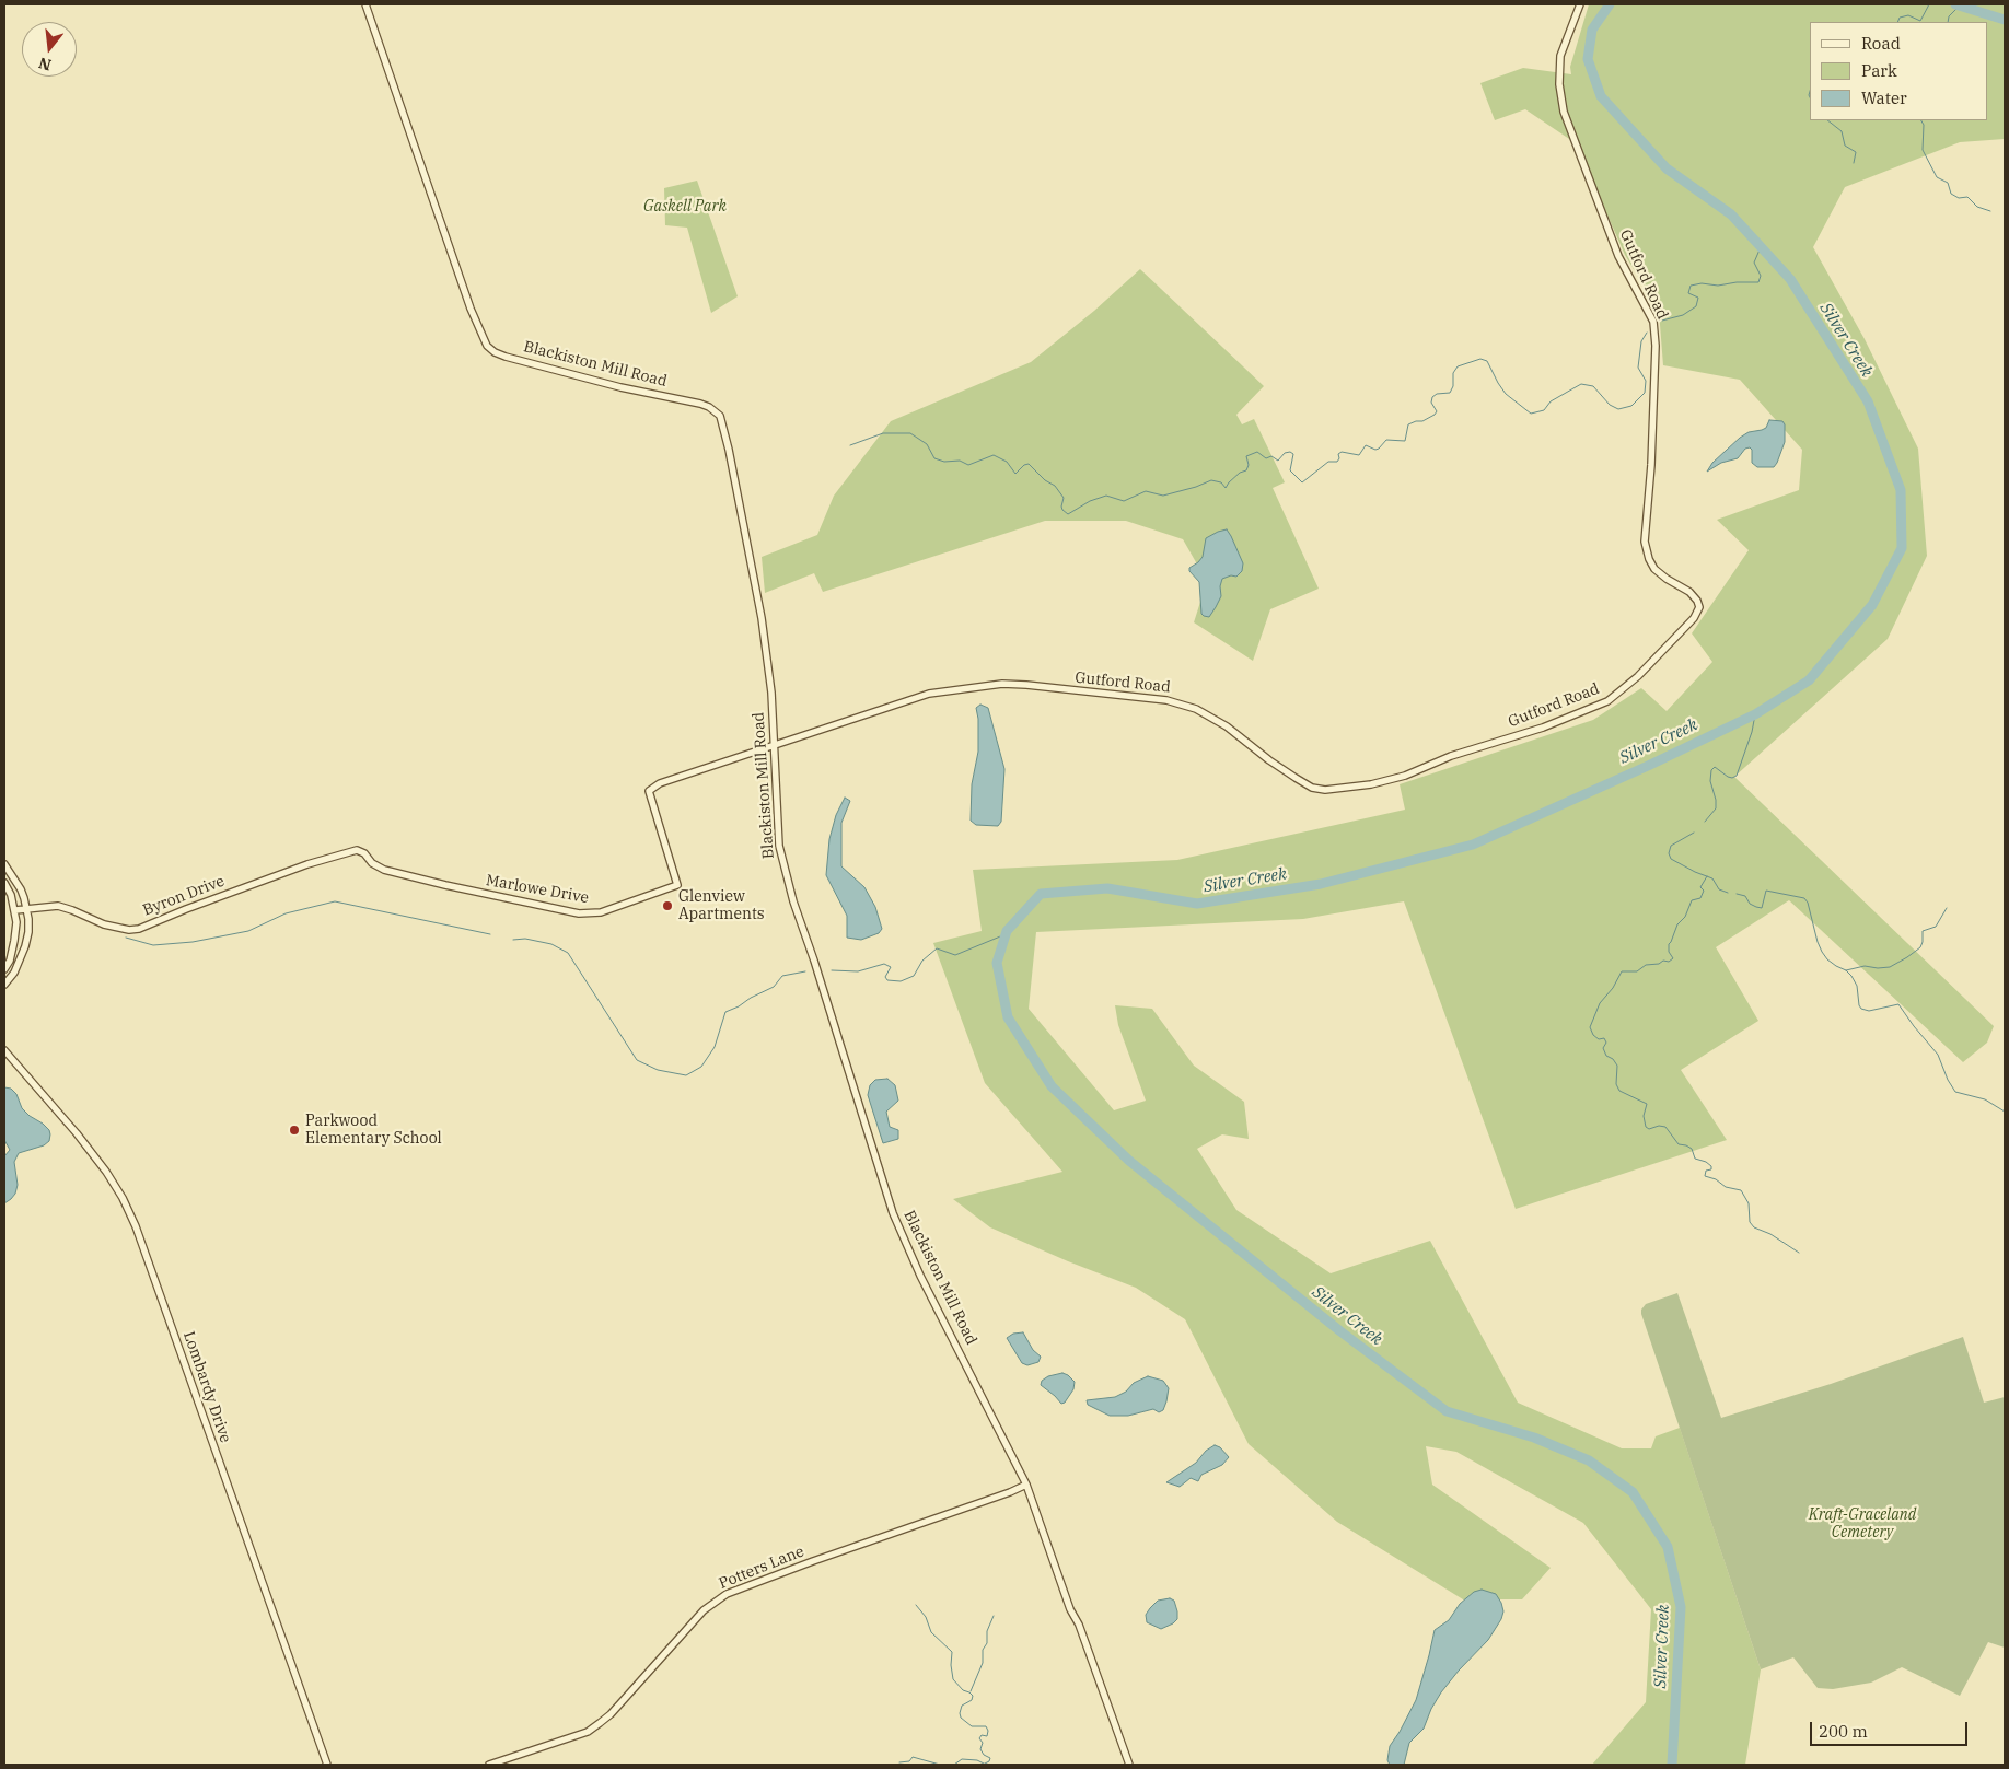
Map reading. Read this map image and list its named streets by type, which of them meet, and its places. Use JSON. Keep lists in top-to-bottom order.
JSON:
{
  "streets": {
    "street": [
      "Gutford Road",
      "Blackiston Mill Road",
      "Marlowe Drive",
      "Byron Drive",
      "Lombardy Drive",
      "Potters Lane"
    ]
  },
  "crossings": [
    ["Gutford Road", "Blackiston Mill Road"],
    ["Gutford Road", "Marlowe Drive"],
    ["Blackiston Mill Road", "Marlowe Drive"],
    ["Blackiston Mill Road", "Potters Lane"],
    ["Marlowe Drive", "Byron Drive"]
  ],
  "water": ["Silver Creek"],
  "parks": ["Gaskell Park", "Kraft-Graceland Cemetery"],
  "places": ["Glenview Apartments", "Parkwood Elementary School"],
  "legend": ["Road", "Park", "Water"],
  "scale_bar": "200 m",
  "north": "bottom"
}
